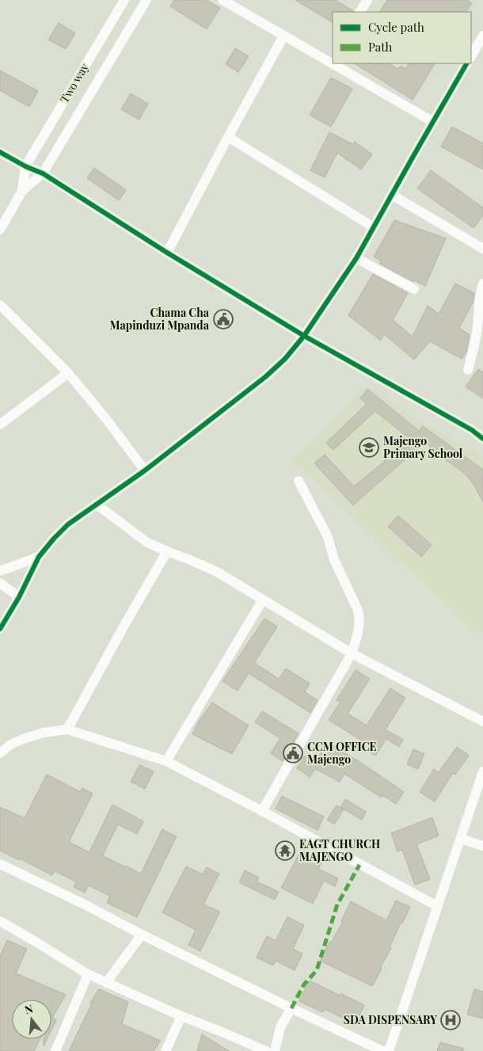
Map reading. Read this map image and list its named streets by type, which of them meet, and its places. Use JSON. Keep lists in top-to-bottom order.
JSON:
{
  "streets": {
    "street": ["Two way"]
  },
  "places": {
    "public building": ["Chama Cha Mapinduzi Mpanda", "CCM OFFICE Majengo"],
    "school or university": ["Majengo Primary School"],
    "temple": ["EAGT CHURCH MAJENGO"],
    "hospital": ["SDA DISPENSARY"]
  },
  "legend": ["Cycle path", "Path"],
  "north": "top"
}
